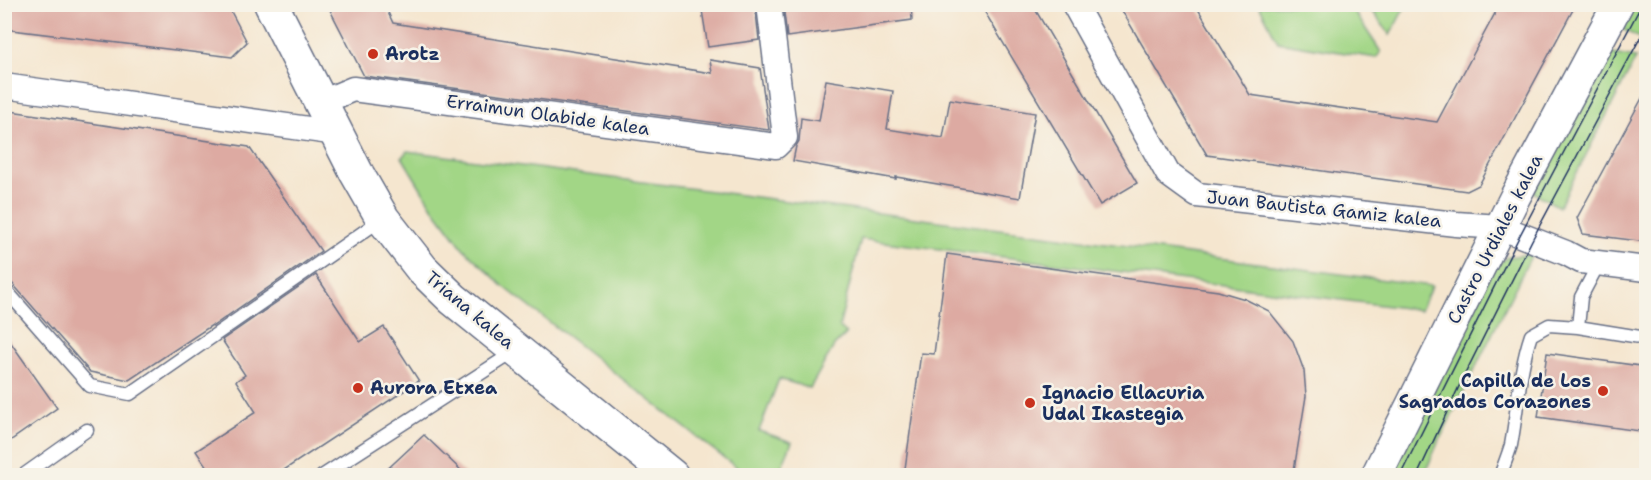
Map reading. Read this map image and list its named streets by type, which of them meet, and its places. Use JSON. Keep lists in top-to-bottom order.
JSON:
{
  "streets": {
    "main road": ["Triana kalea"],
    "street": ["Erraimun Olabide kalea", "Juan Bautista Gamiz kalea", "Castro Urdiales kalea"]
  },
  "crossings": [
    ["Erraimun Olabide kalea", "Triana kalea"],
    ["Juan Bautista Gamiz kalea", "Castro Urdiales kalea"]
  ],
  "places": [
    "Arotz",
    "Aurora Etxea",
    "Capilla de Los Sagrados Corazones",
    "Ignacio Ellacuria Udal Ikastegia"
  ]
}
